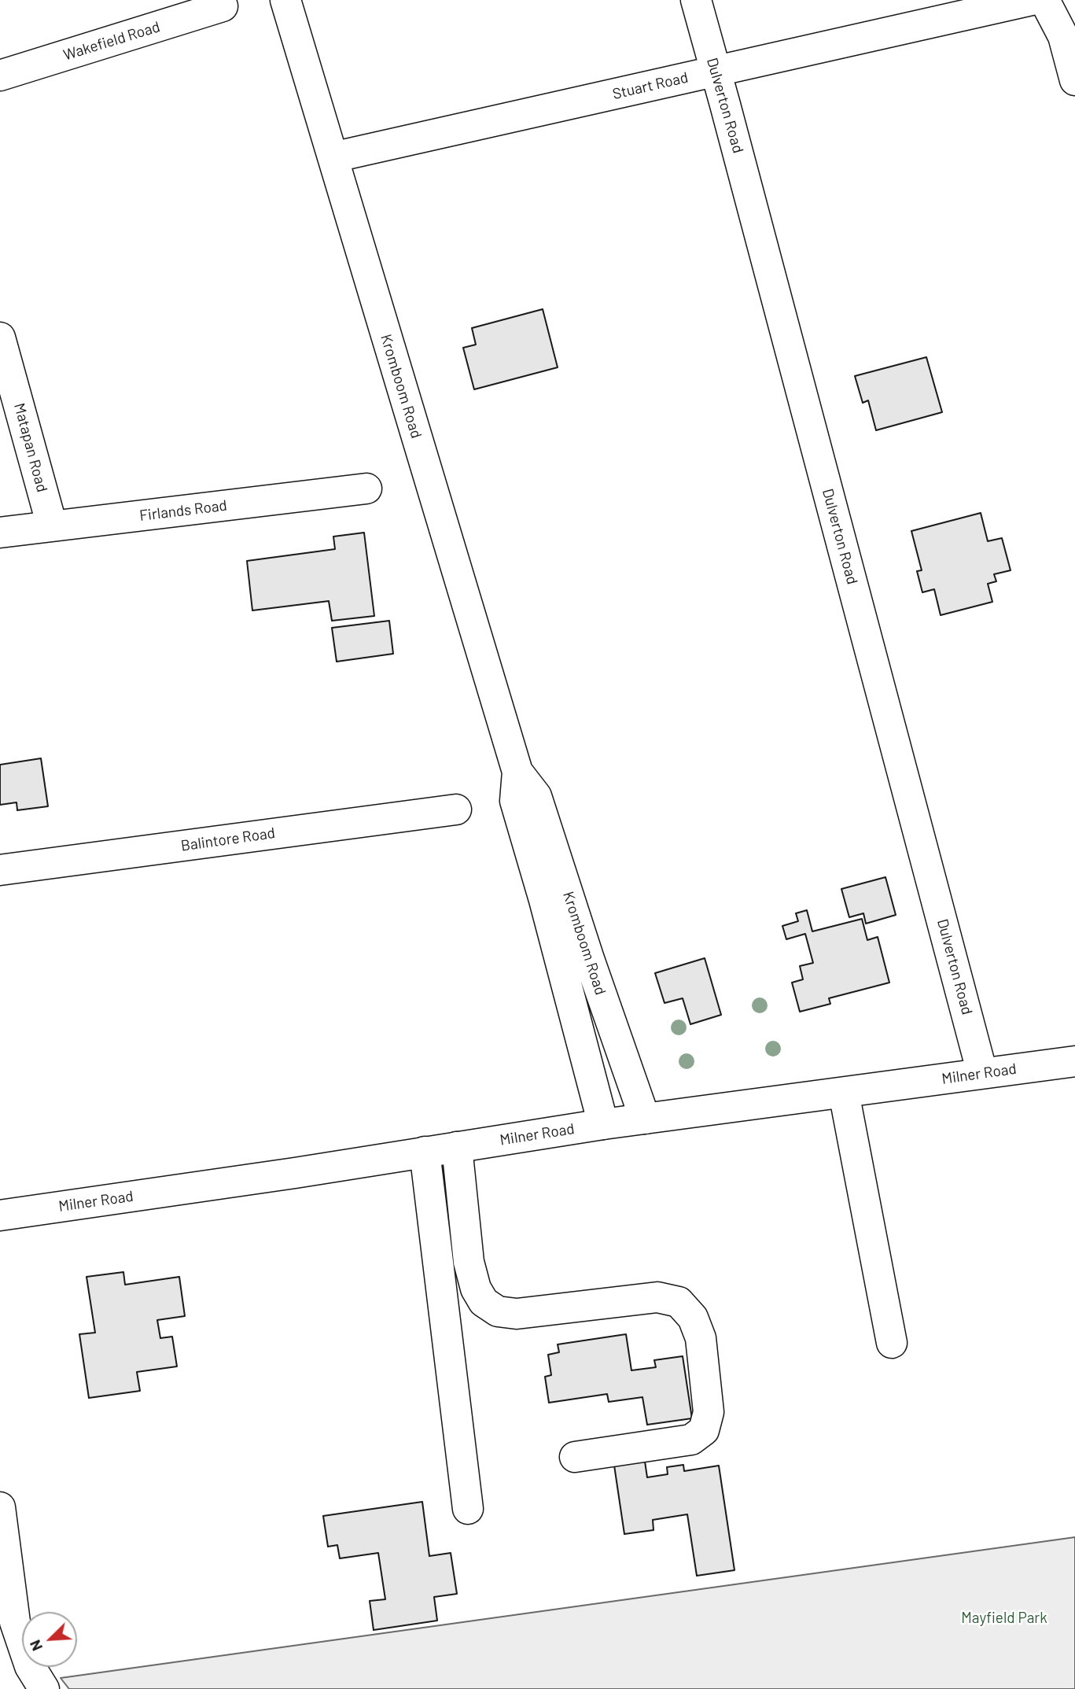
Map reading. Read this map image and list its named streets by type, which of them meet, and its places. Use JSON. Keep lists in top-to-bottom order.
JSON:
{
  "streets": {
    "street": [
      "Wakefield Road",
      "Stuart Road",
      "Dulverton Road",
      "Kromboom Road",
      "Matapan Road",
      "Firlands Road",
      "Balintore Road",
      "Milner Road"
    ]
  },
  "crossings": [
    ["Stuart Road", "Dulverton Road"],
    ["Stuart Road", "Kromboom Road"],
    ["Dulverton Road", "Milner Road"],
    ["Kromboom Road", "Milner Road"],
    ["Matapan Road", "Firlands Road"]
  ],
  "parks": ["Mayfield Park"],
  "north": "bottom left"
}
